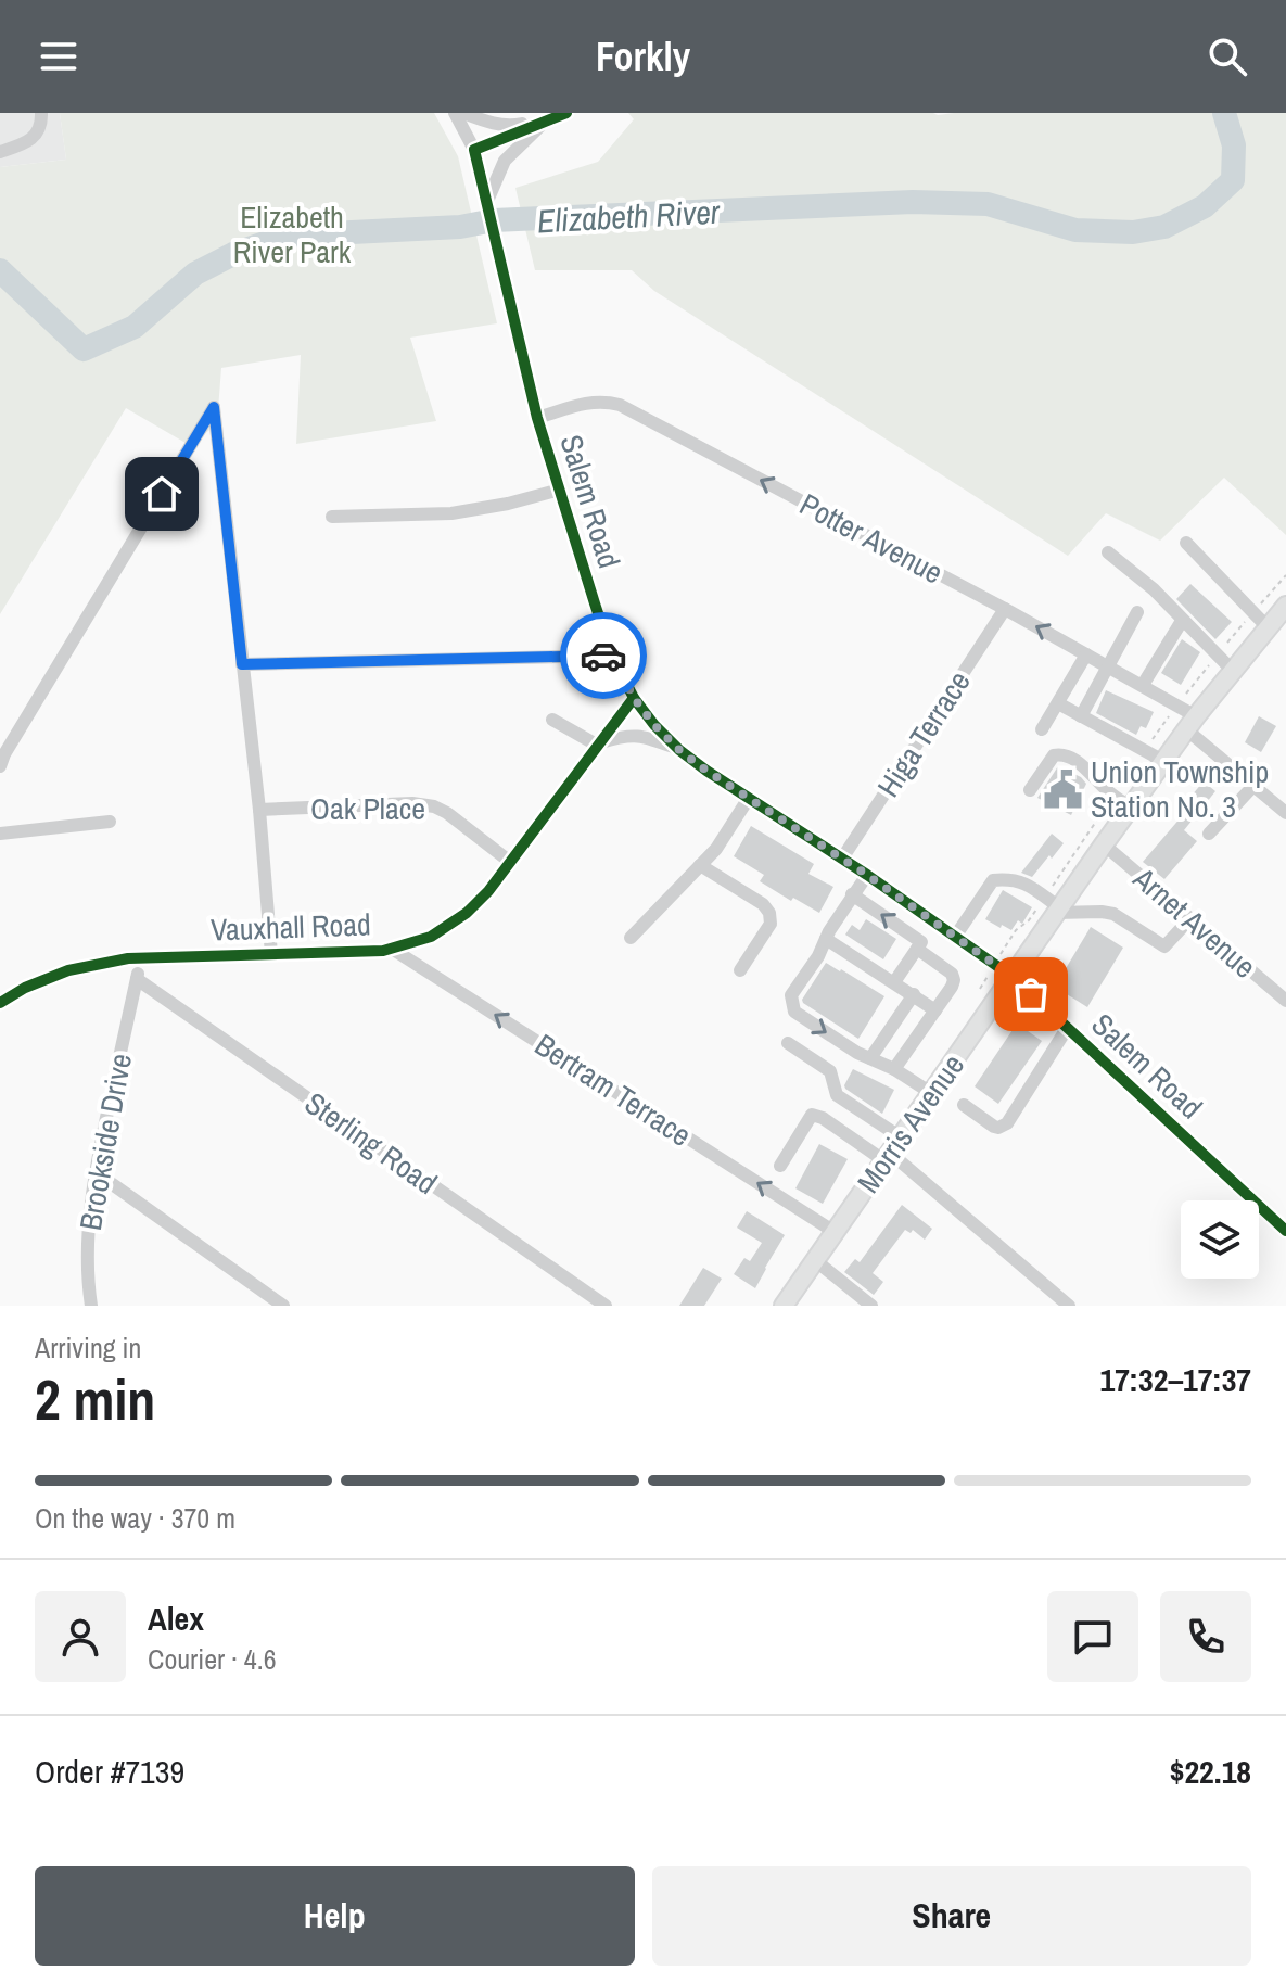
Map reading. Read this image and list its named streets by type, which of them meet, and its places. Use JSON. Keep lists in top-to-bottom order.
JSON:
{
  "streets": {
    "main road": ["Morris Avenue"],
    "street": [
      "Salem Road",
      "Potter Avenue",
      "Higa Terrace",
      "Oak Place",
      "Arnet Avenue",
      "Vauxhall Road",
      "Bertram Terrace",
      "Brookside Drive",
      "Sterling Road"
    ]
  },
  "crossings": [
    ["Salem Road", "Potter Avenue"],
    ["Salem Road", "Higa Terrace"],
    ["Salem Road", "Vauxhall Road"],
    ["Salem Road", "Morris Avenue"],
    ["Potter Avenue", "Higa Terrace"],
    ["Potter Avenue", "Morris Avenue"],
    ["Oak Place", "Vauxhall Road"],
    ["Arnet Avenue", "Morris Avenue"],
    ["Vauxhall Road", "Bertram Terrace"],
    ["Vauxhall Road", "Brookside Drive"],
    ["Bertram Terrace", "Morris Avenue"],
    ["Brookside Drive", "Sterling Road"]
  ],
  "one_way": ["Potter Avenue", "Bertram Terrace"],
  "water": ["Elizabeth River"],
  "parks": ["Elizabeth River Park"],
  "places": {
    "public building": ["Union Township Station No. 3"]
  },
  "page": {
    "header": "Forkly",
    "heading": ["2 min", "Arriving in", "17:32–17:37"],
    "panel": [
      "Alex",
      "Courier · 4.6",
      "Order #7139",
      "$22.18"
    ],
    "bar": "On the way · 370 m",
    "buttons": ["Help", "Share"]
  }
}
